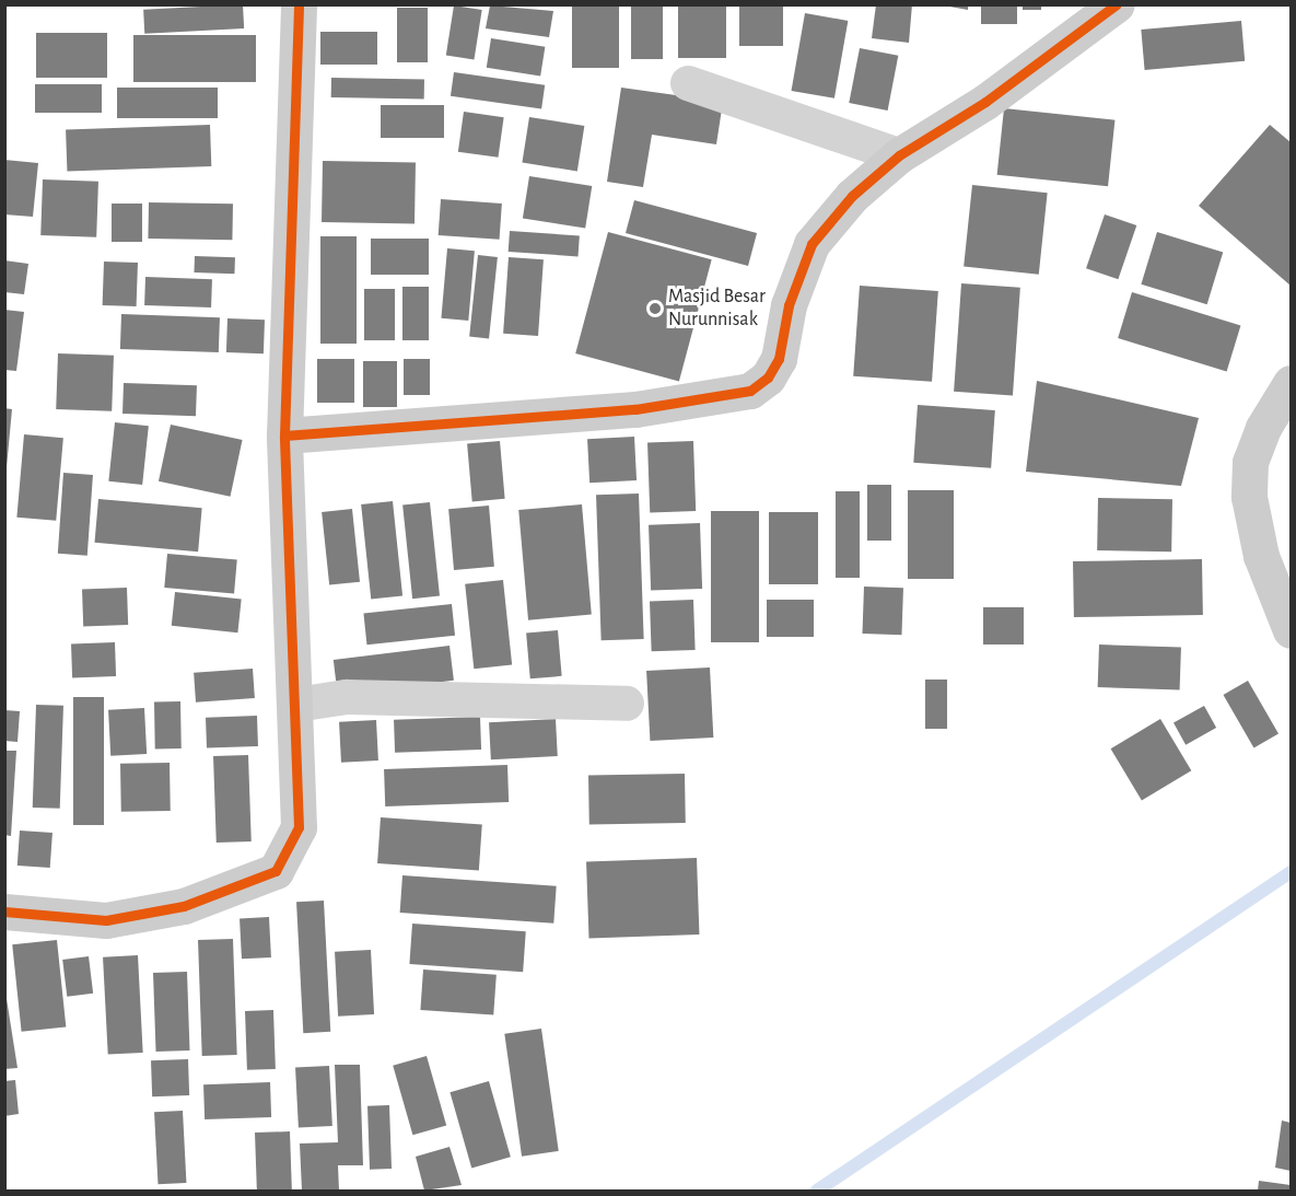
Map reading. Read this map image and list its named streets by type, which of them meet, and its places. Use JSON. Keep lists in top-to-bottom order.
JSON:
{
  "places": ["Masjid Besar Nurunnisak"]
}
